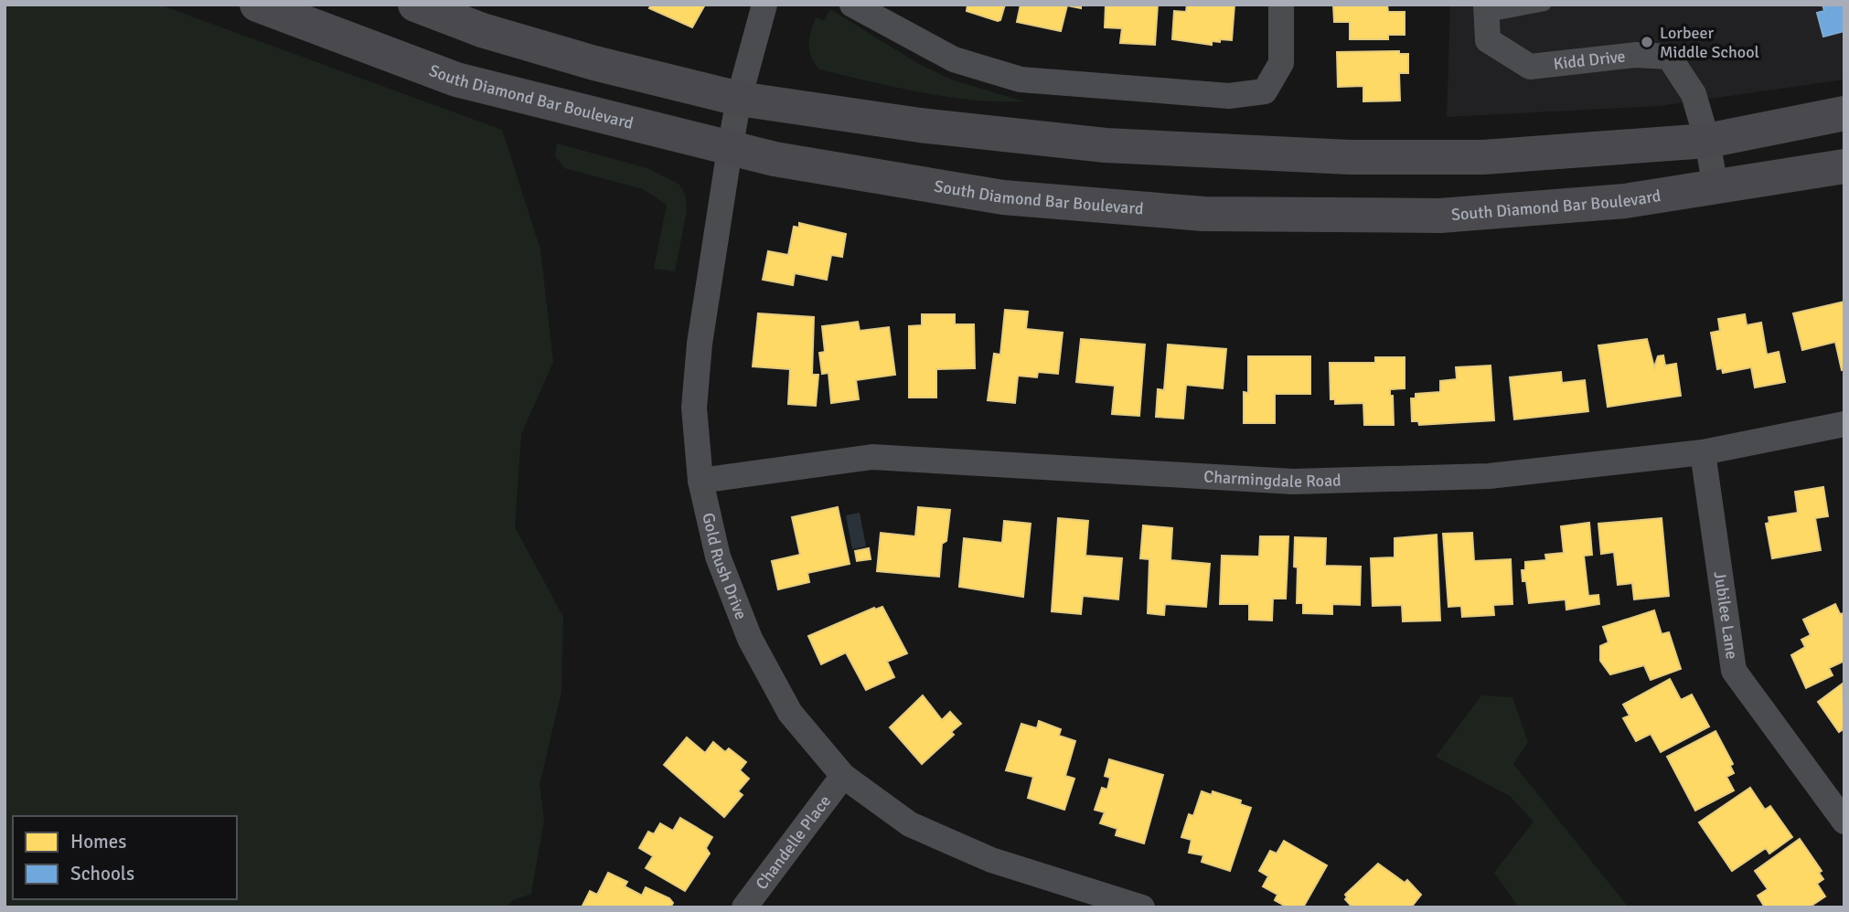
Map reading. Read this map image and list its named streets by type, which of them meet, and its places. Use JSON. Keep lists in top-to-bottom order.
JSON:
{
  "streets": {
    "main road": ["South Diamond Bar Boulevard"],
    "street": [
      "Kidd Drive",
      "Charmingdale Road",
      "Gold Rush Drive",
      "Jubilee Lane",
      "Chandelle Place"
    ]
  },
  "crossings": [
    ["Kidd Drive", "South Diamond Bar Boulevard"],
    ["South Diamond Bar Boulevard", "Gold Rush Drive"],
    ["Charmingdale Road", "Gold Rush Drive"],
    ["Charmingdale Road", "Jubilee Lane"],
    ["Gold Rush Drive", "Chandelle Place"]
  ],
  "places": ["Lorbeer Middle School"],
  "legend": ["Homes", "Schools"]
}
